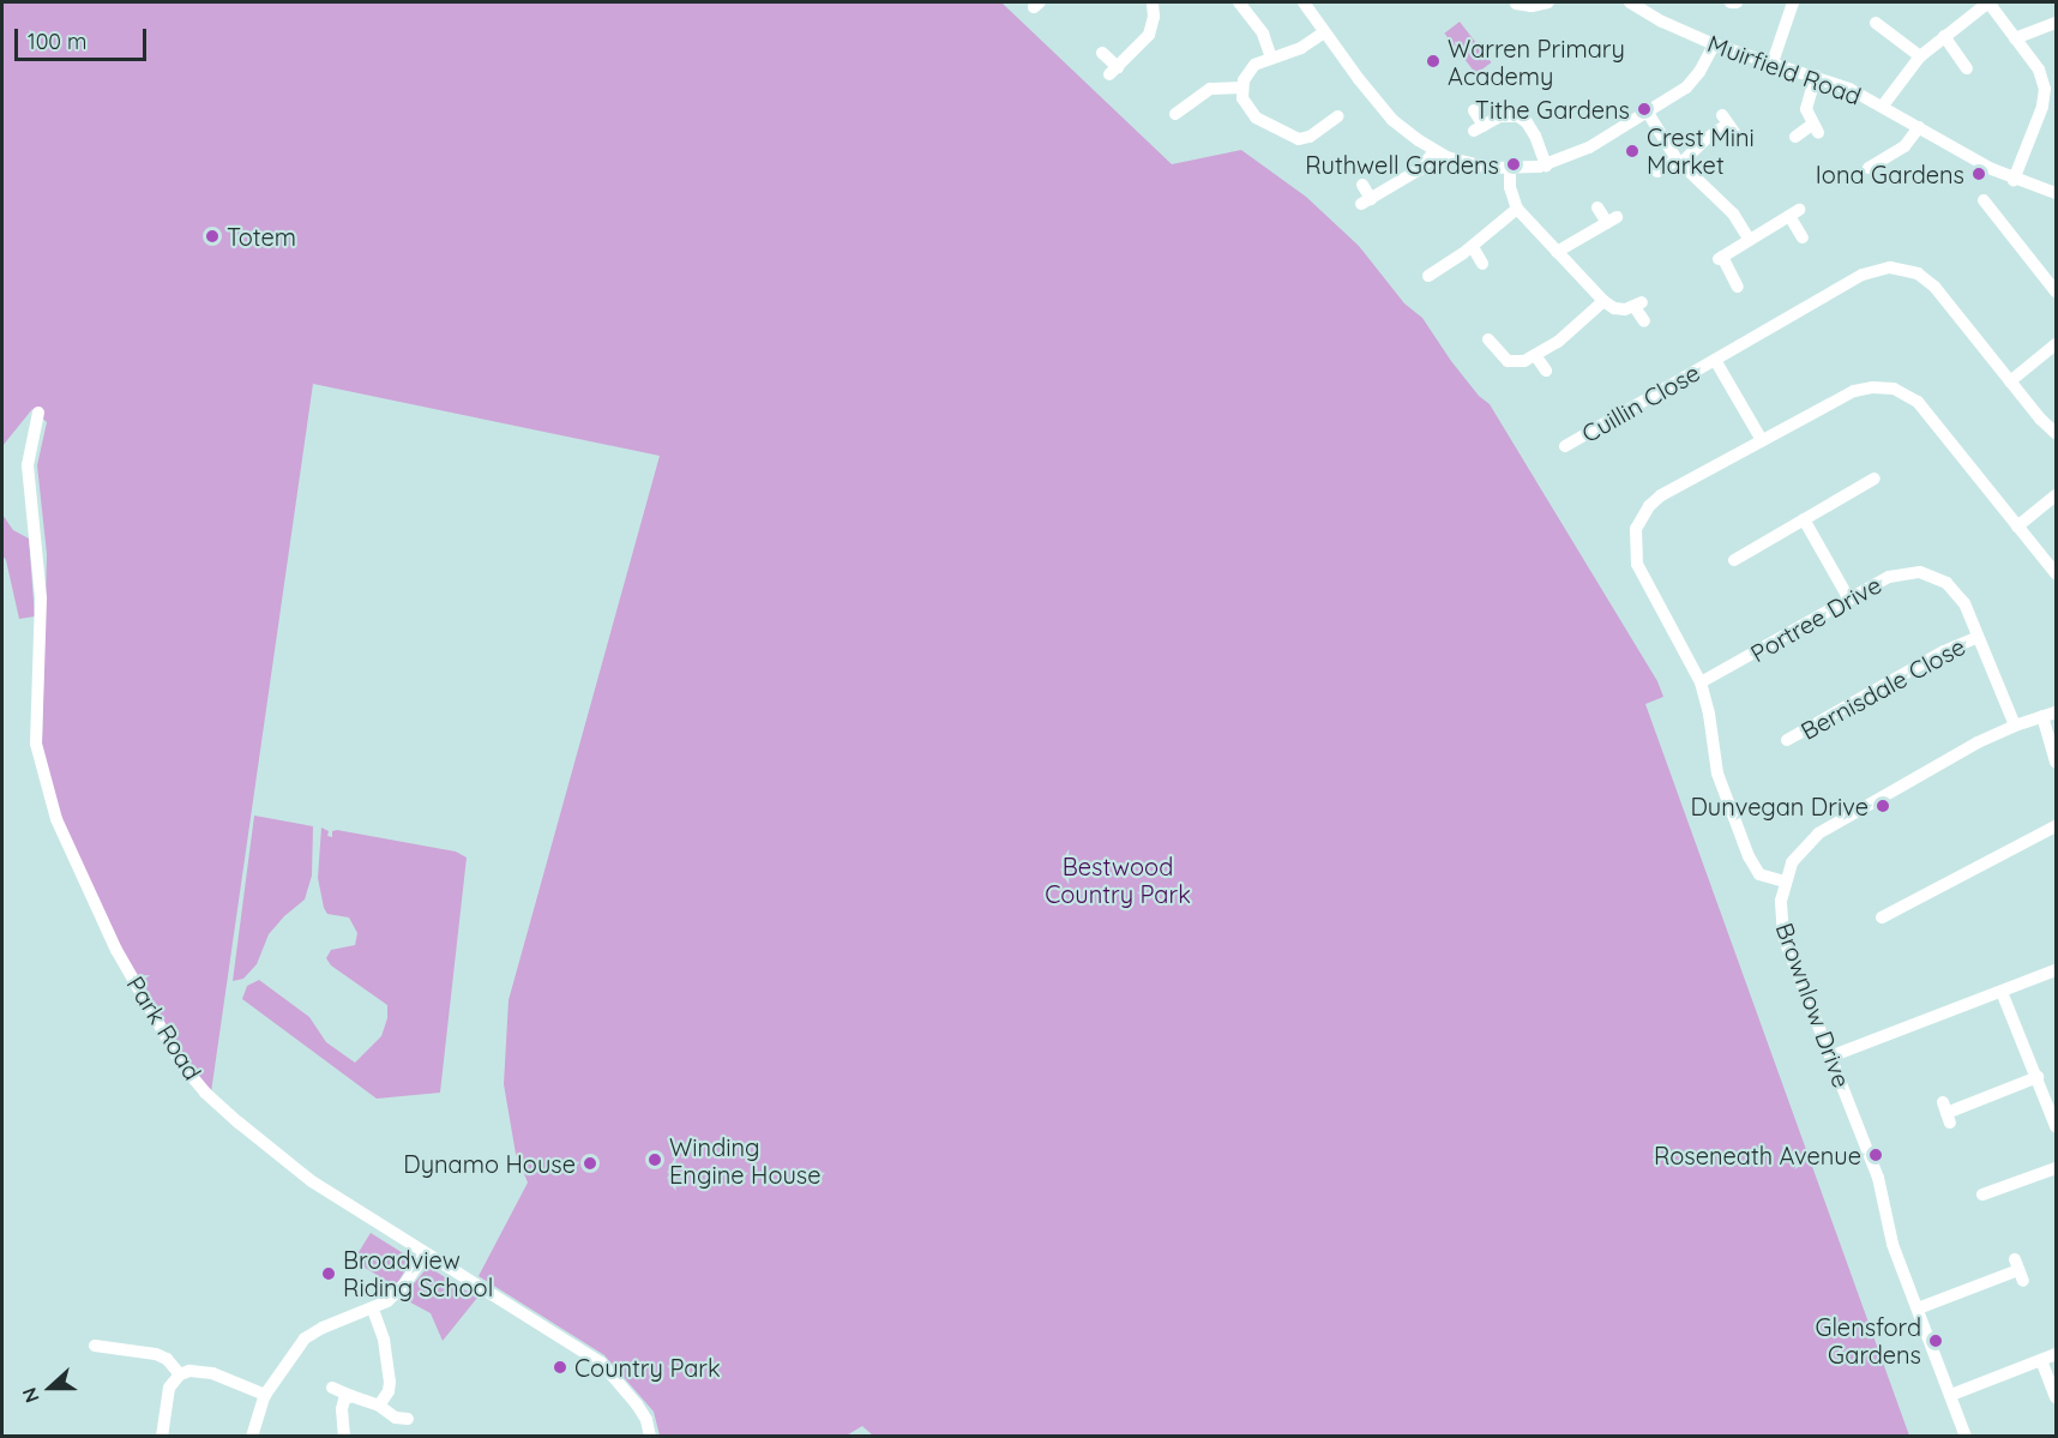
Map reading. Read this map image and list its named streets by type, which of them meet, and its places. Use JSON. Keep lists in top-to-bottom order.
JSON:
{
  "streets": {
    "street": [
      "Muirfield Road",
      "Cuillin Close",
      "Portree Drive",
      "Bernisdale Close",
      "Brownlow Drive",
      "Park Road"
    ]
  },
  "crossings": [
    ["Portree Drive", "Bernisdale Close"],
    ["Portree Drive", "Brownlow Drive"]
  ],
  "parks": ["Bestwood Country Park"],
  "places": [
    "Warren Primary Academy",
    "Tithe Gardens",
    "Crest Mini Market",
    "Ruthwell Gardens",
    "Iona Gardens",
    "Totem",
    "Dunvegan Drive",
    "Roseneath Avenue",
    "Winding Engine House",
    "Dynamo House",
    "Broadview Riding School",
    "Glensford Gardens",
    "Country Park"
  ],
  "scale_bar": "100 m",
  "north": "left"
}
